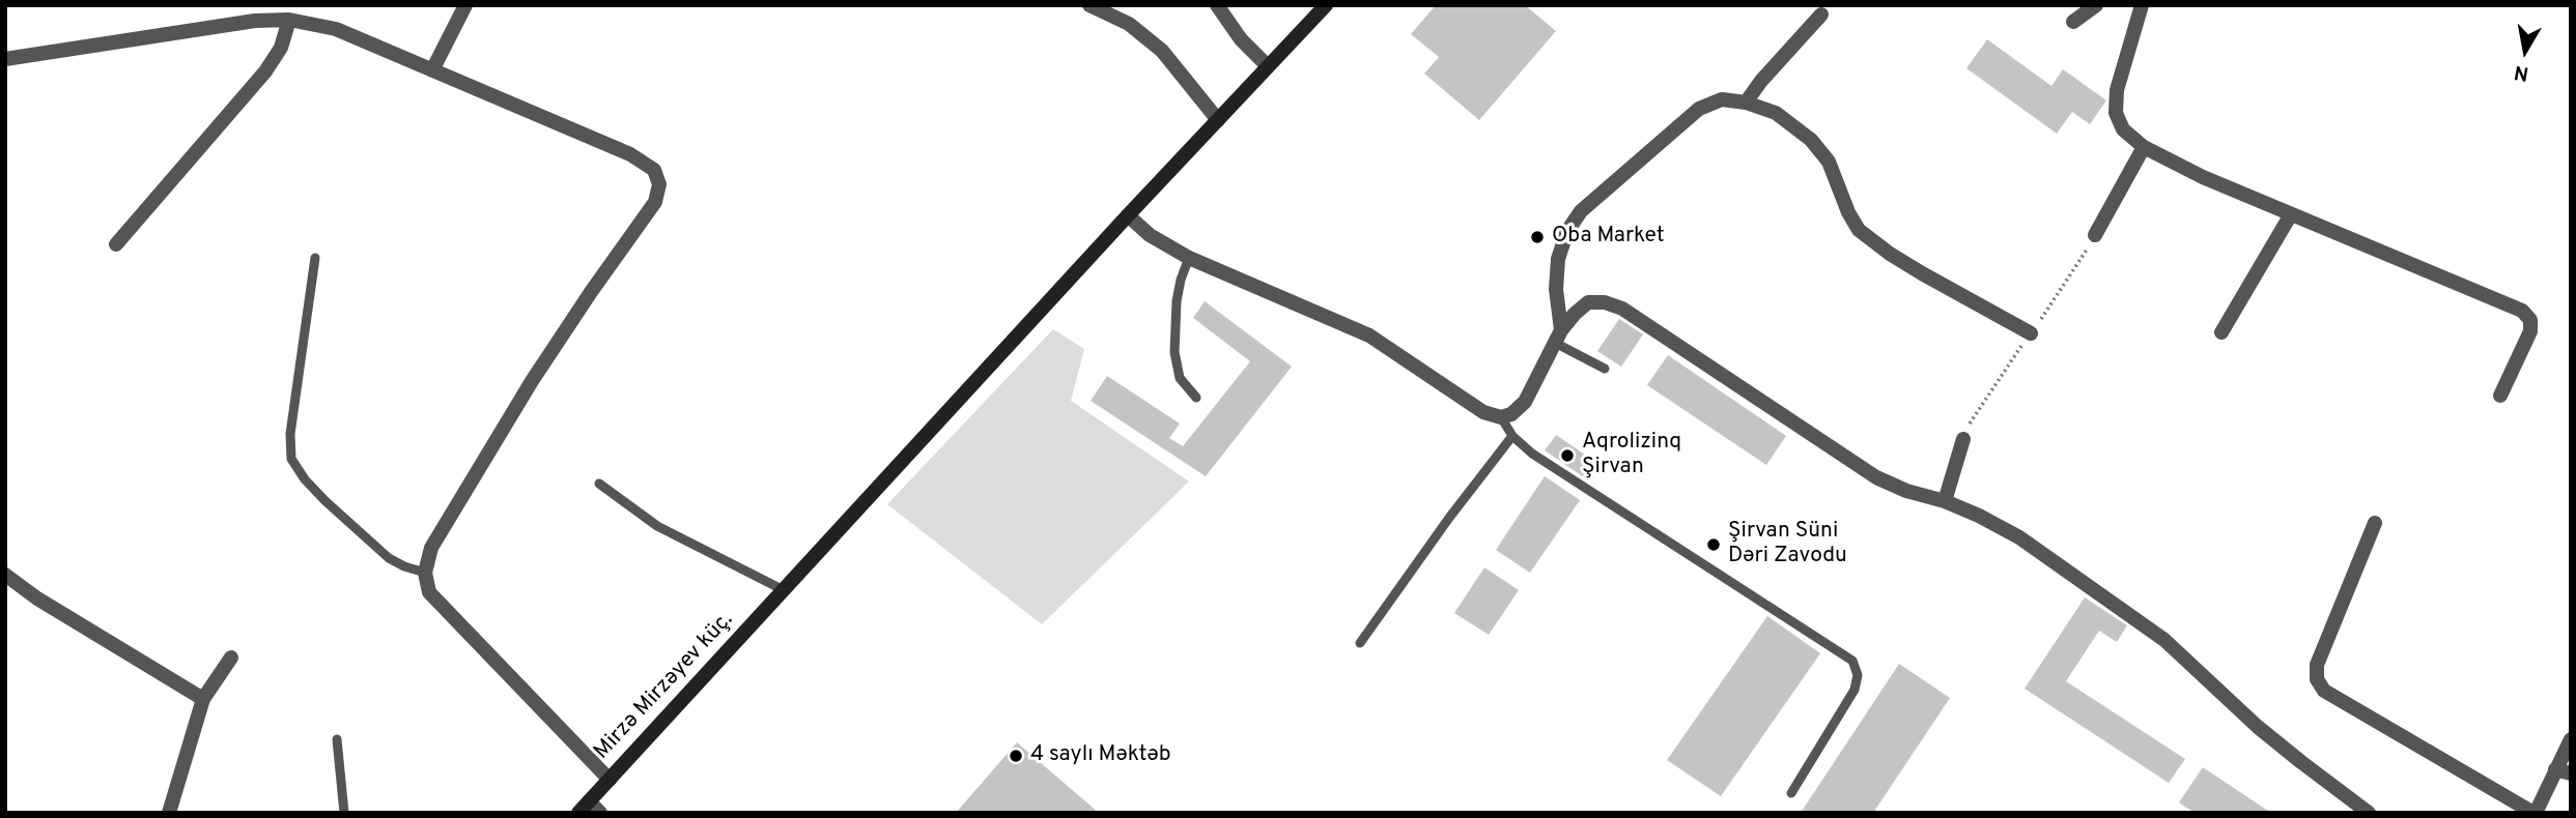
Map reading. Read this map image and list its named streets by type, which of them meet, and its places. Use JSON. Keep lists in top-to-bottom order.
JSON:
{
  "streets": {
    "main road": ["Mirzə Mirzəyev küç."]
  },
  "places": [
    "Oba Market",
    "Aqrolizinq Şirvan",
    "Şirvan Süni Dəri Zavodu",
    "4 saylı Məktəb"
  ],
  "north": "bottom"
}
